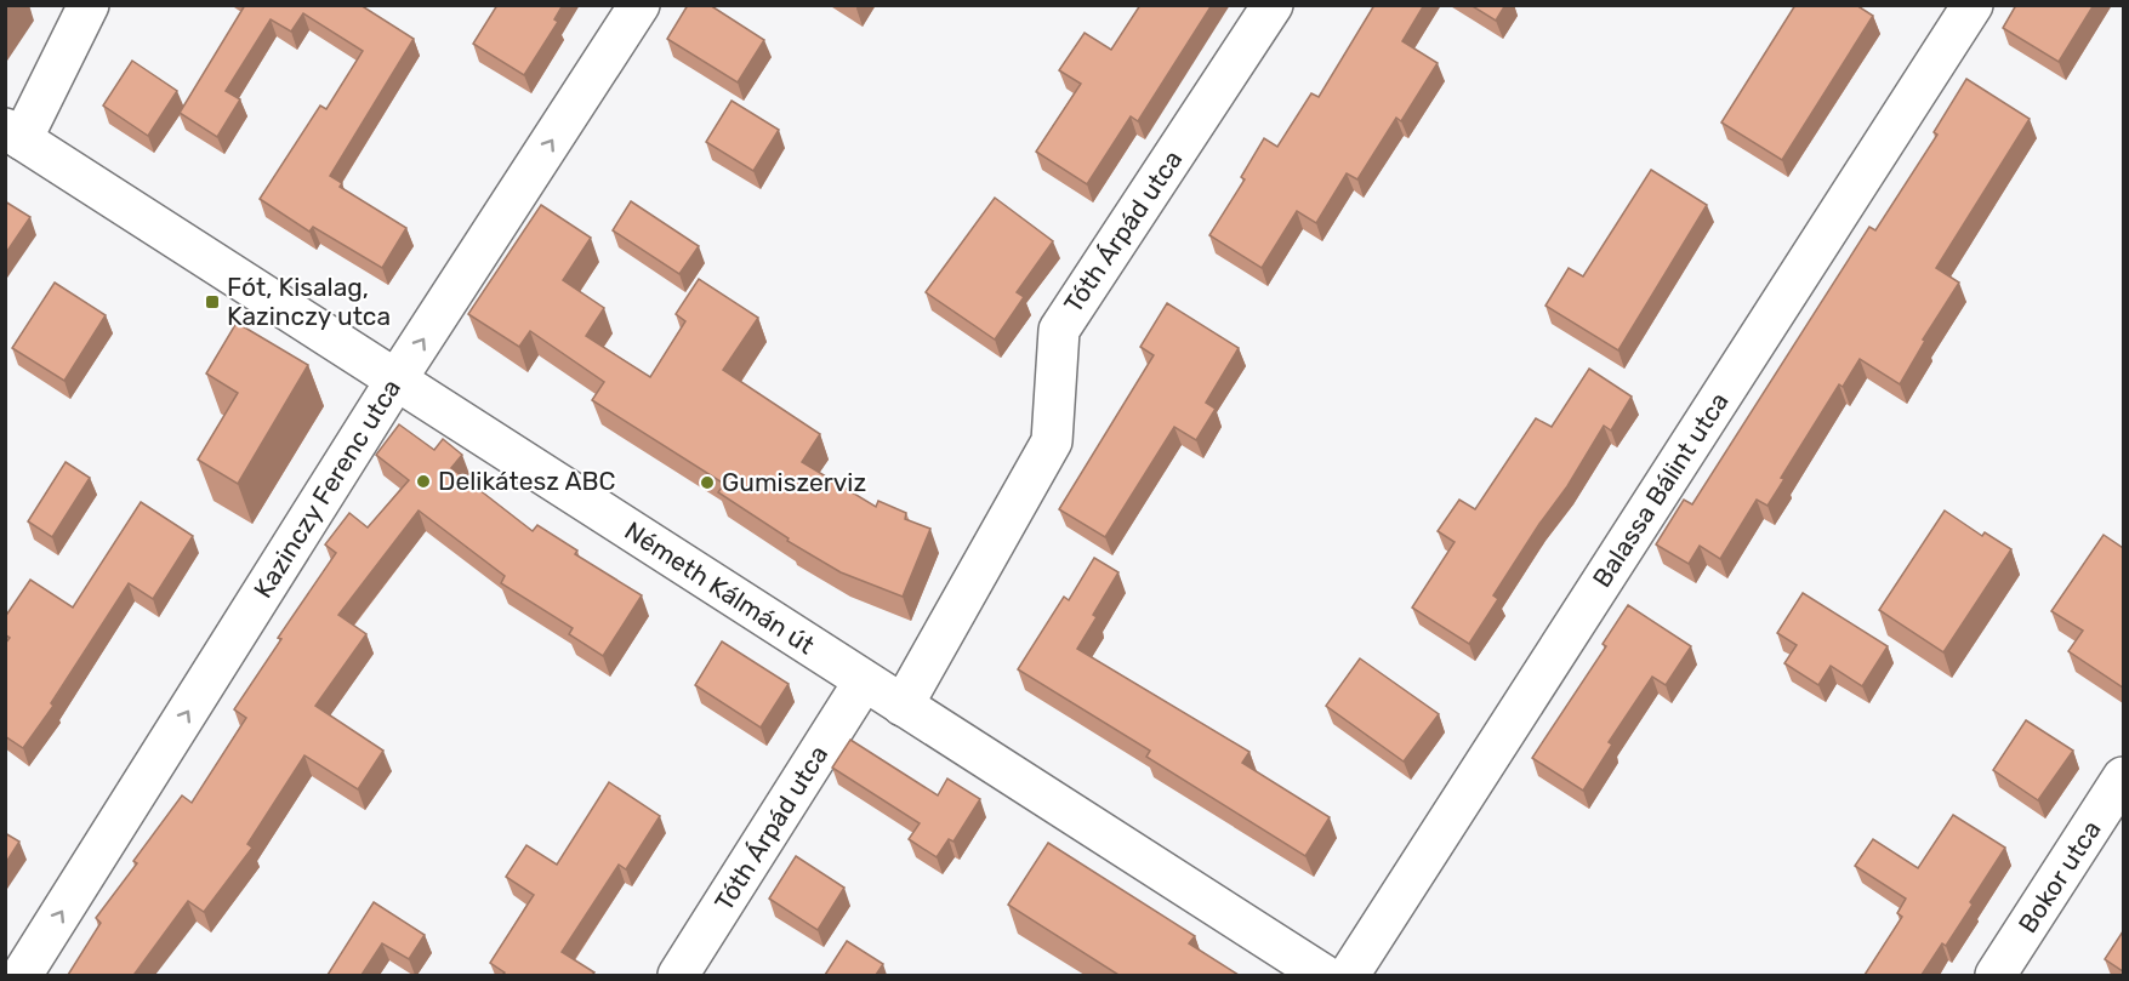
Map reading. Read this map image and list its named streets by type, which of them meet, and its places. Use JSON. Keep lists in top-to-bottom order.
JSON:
{
  "streets": {
    "street": [
      "Tóth Árpád utca",
      "Kazinczy Ferenc utca",
      "Balassa Bálint utca",
      "Németh Kálmán út",
      "Bokor utca"
    ]
  },
  "crossings": [
    ["Tóth Árpád utca", "Németh Kálmán út"],
    ["Kazinczy Ferenc utca", "Németh Kálmán út"]
  ],
  "one_way": ["Kazinczy Ferenc utca"],
  "places": {
    "transit": ["Fót, Kisalag, Kazinczy utca"],
    "other": ["Delikátesz ABC", "Gumiszerviz"]
  }
}
